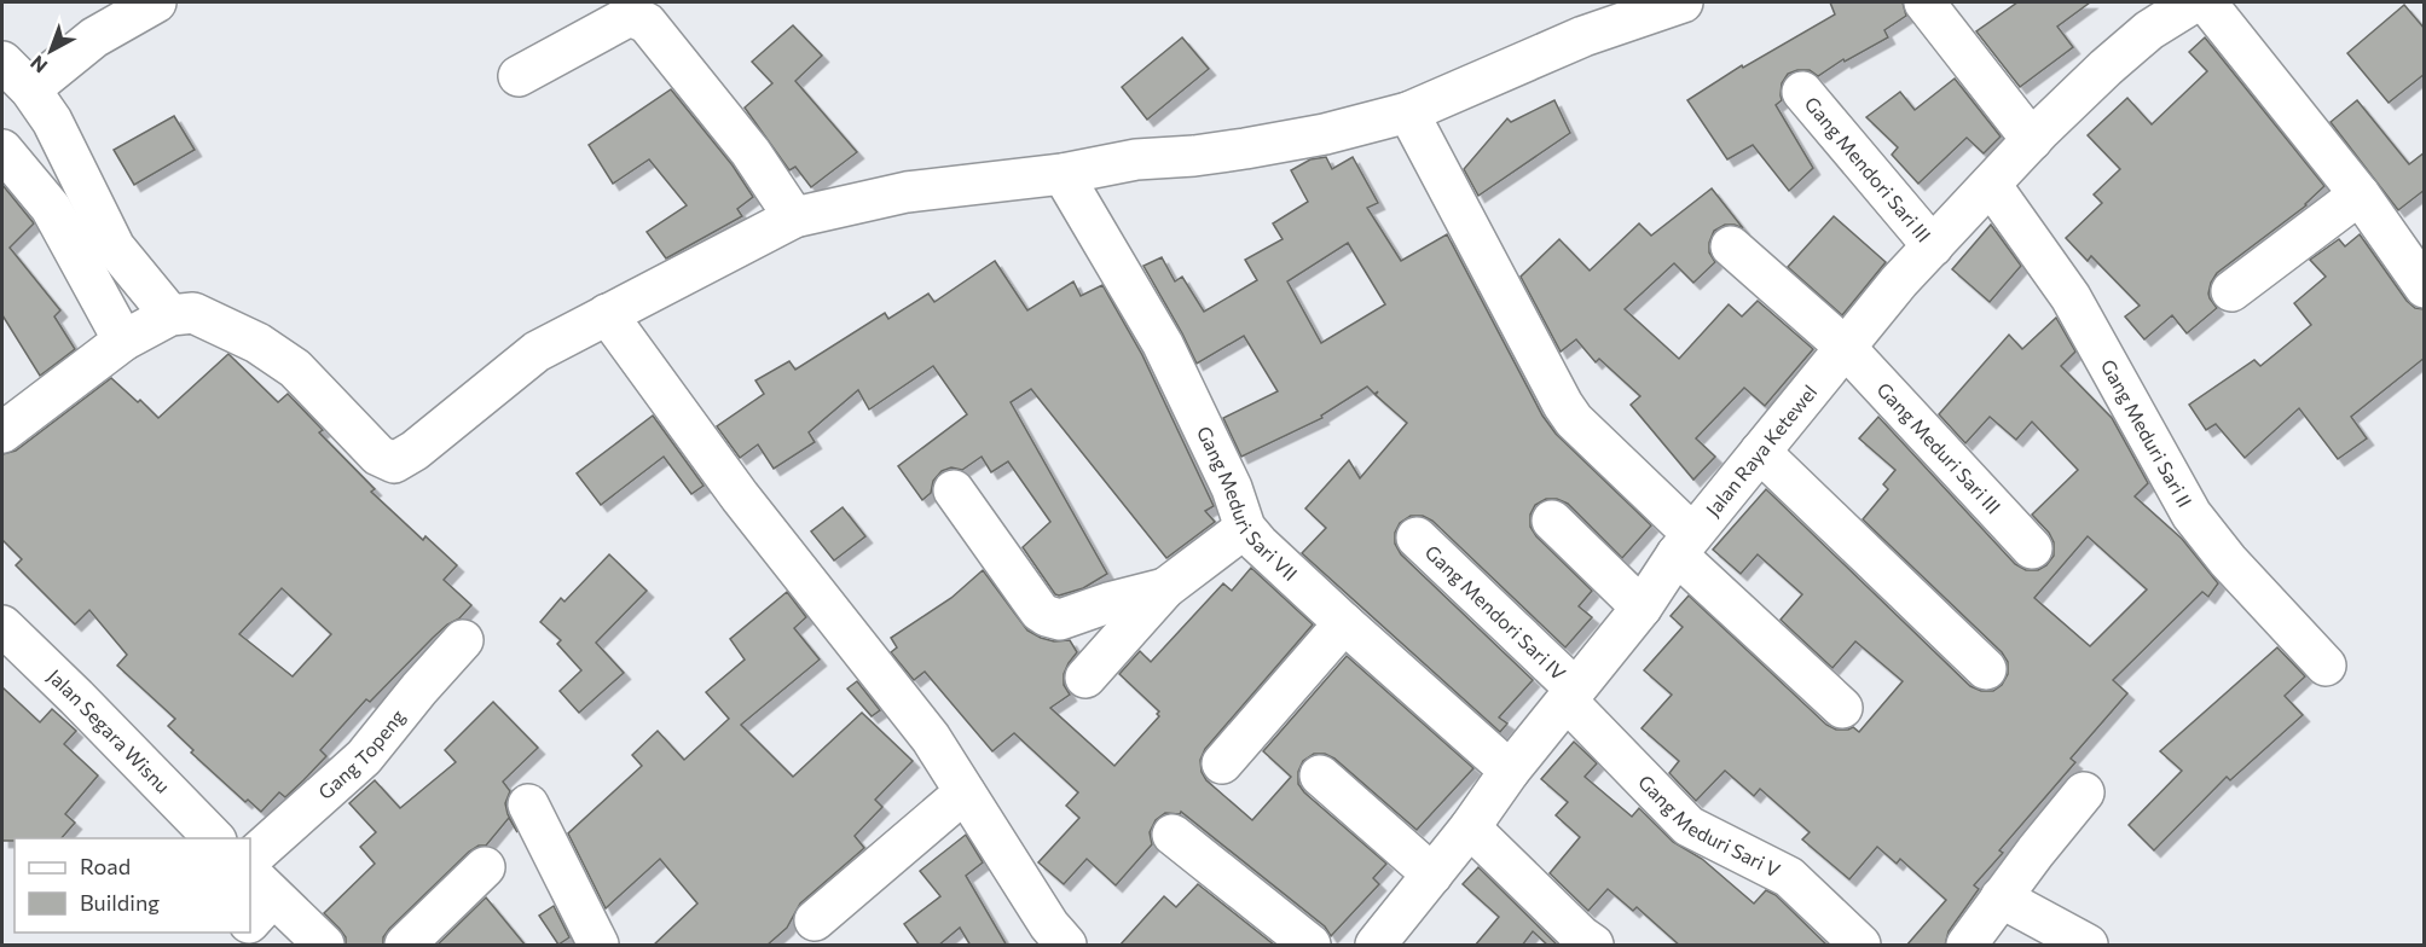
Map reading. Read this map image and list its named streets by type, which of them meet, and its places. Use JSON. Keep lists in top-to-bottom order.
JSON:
{
  "streets": {
    "street": [
      "Gang Mendori Sari III",
      "Gang Meduri Sari II",
      "Gang Meduri Sari III",
      "Jalan Raya Ketewel",
      "Gang Meduri Sari VII",
      "Gang Mendori Sari IV",
      "Jalan Segara Wisnu",
      "Gang Topeng",
      "Gang Meduri Sari V"
    ]
  },
  "crossings": [
    ["Gang Mendori Sari III", "Jalan Raya Ketewel"],
    ["Gang Meduri Sari II", "Jalan Raya Ketewel"],
    ["Gang Meduri Sari III", "Jalan Raya Ketewel"],
    ["Jalan Raya Ketewel", "Gang Meduri Sari VII"],
    ["Jalan Raya Ketewel", "Gang Mendori Sari IV"],
    ["Jalan Raya Ketewel", "Gang Meduri Sari V"],
    ["Gang Mendori Sari IV", "Gang Meduri Sari V"]
  ],
  "legend": ["Road", "Building"],
  "north": "bottom left"
}
